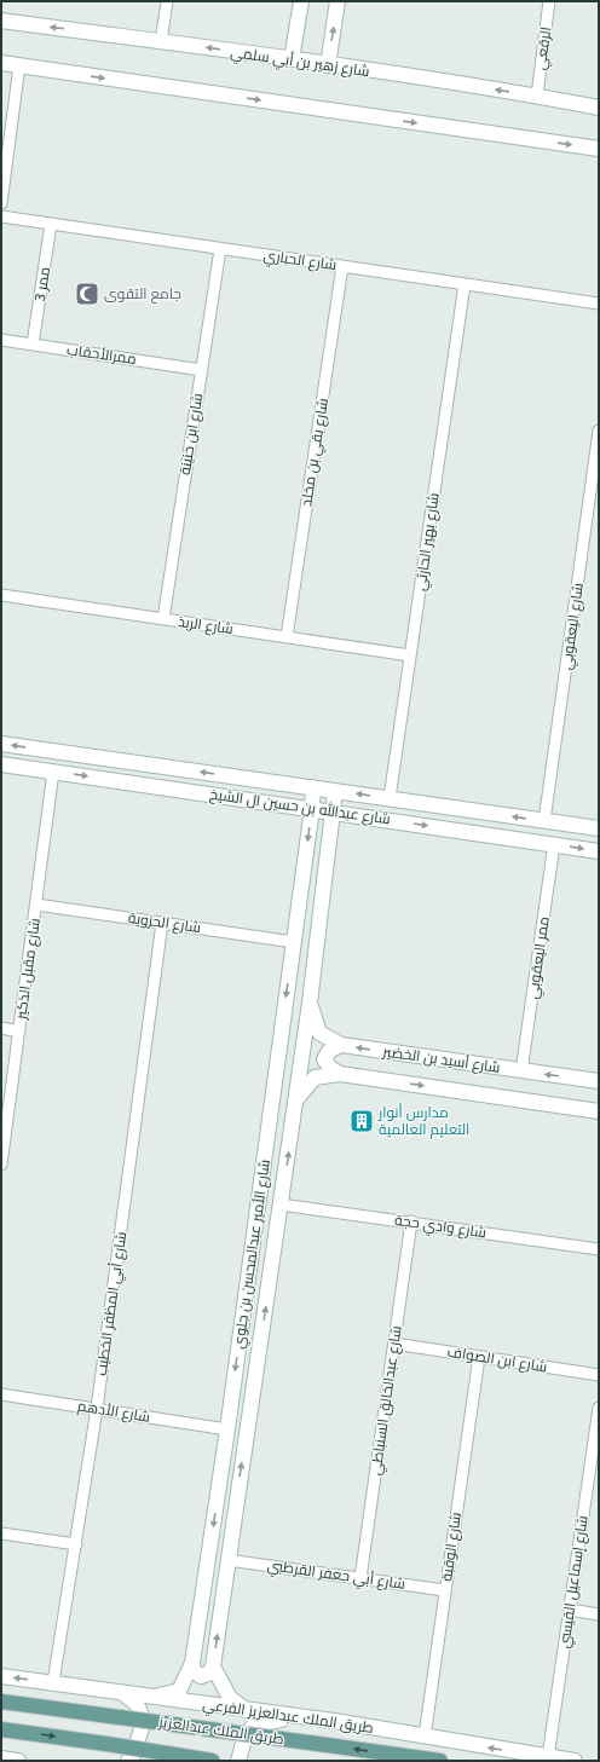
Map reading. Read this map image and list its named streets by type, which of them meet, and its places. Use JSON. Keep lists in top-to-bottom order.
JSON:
{
  "streets": {
    "main road": ["طريق الملك عبدالعزيز"],
    "street": [
      "الرقعي",
      "شارع زهير بن أبي سلمي",
      "شارع الحباري",
      "ممر 3",
      "ممرالأحقاب",
      "شارع ابن حنينة",
      "شارع بقي بن مخلد",
      "شارع بهير الحارثي",
      "شارع الربذ",
      "شارع اليعقوبي",
      "شارع عبدالله بن حسين ال الشيخ",
      "شارع الحزوية",
      "ممر اليعقوبي",
      "شارع مقبل الذكير",
      "شارع أسيد بن الخضير",
      "شارع وادي حجة",
      "شارع الأمير عبدالمحسن بن جلوي",
      "شارع أبي المظفر الخطيب",
      "شارع ابن الصواف",
      "شارع عبدالخالق السنباطي",
      "شارع الأدهم",
      "شارع الوقبة",
      "شارع أبي جعفر القرطبي",
      "شارع إسماعيل القيسي",
      "طريق الملك عبدالعزيز الفرعي"
    ]
  },
  "crossings": [
    ["الرقعي", "شارع زهير بن أبي سلمي"],
    ["شارع الحباري", "ممر 3"],
    ["شارع الحباري", "شارع ابن حنينة"],
    ["شارع الحباري", "شارع بقي بن مخلد"],
    ["شارع الحباري", "شارع بهير الحارثي"],
    ["ممر 3", "ممرالأحقاب"],
    ["ممرالأحقاب", "شارع ابن حنينة"],
    ["شارع ابن حنينة", "شارع الربذ"],
    ["شارع بقي بن مخلد", "شارع الربذ"],
    ["شارع بهير الحارثي", "شارع الربذ"],
    ["شارع بهير الحارثي", "شارع عبدالله بن حسين ال الشيخ"],
    ["شارع اليعقوبي", "شارع عبدالله بن حسين ال الشيخ"],
    ["شارع عبدالله بن حسين ال الشيخ", "ممر اليعقوبي"],
    ["شارع عبدالله بن حسين ال الشيخ", "شارع مقبل الذكير"],
    ["شارع عبدالله بن حسين ال الشيخ", "شارع الأمير عبدالمحسن بن جلوي"],
    ["شارع الحزوية", "شارع مقبل الذكير"],
    ["شارع الحزوية", "شارع الأمير عبدالمحسن بن جلوي"],
    ["شارع الحزوية", "شارع أبي المظفر الخطيب"],
    ["ممر اليعقوبي", "شارع أسيد بن الخضير"],
    ["شارع أسيد بن الخضير", "شارع الأمير عبدالمحسن بن جلوي"],
    ["شارع وادي حجة", "شارع الأمير عبدالمحسن بن جلوي"],
    ["شارع وادي حجة", "شارع عبدالخالق السنباطي"],
    ["شارع الأمير عبدالمحسن بن جلوي", "شارع الأدهم"],
    ["شارع الأمير عبدالمحسن بن جلوي", "شارع أبي جعفر القرطبي"],
    ["شارع الأمير عبدالمحسن بن جلوي", "طريق الملك عبدالعزيز الفرعي"],
    ["شارع أبي المظفر الخطيب", "شارع الأدهم"],
    ["شارع أبي المظفر الخطيب", "طريق الملك عبدالعزيز الفرعي"],
    ["شارع ابن الصواف", "شارع عبدالخالق السنباطي"],
    ["شارع ابن الصواف", "شارع الوقبة"],
    ["شارع عبدالخالق السنباطي", "شارع أبي جعفر القرطبي"],
    ["شارع الوقبة", "شارع أبي جعفر القرطبي"],
    ["شارع الوقبة", "طريق الملك عبدالعزيز الفرعي"],
    ["شارع إسماعيل القيسي", "طريق الملك عبدالعزيز الفرعي"]
  ],
  "places": {
    "mosque": ["جامع التقوى"],
    "building": ["مدارس أنوار التعليم العالمية"]
  }
}
